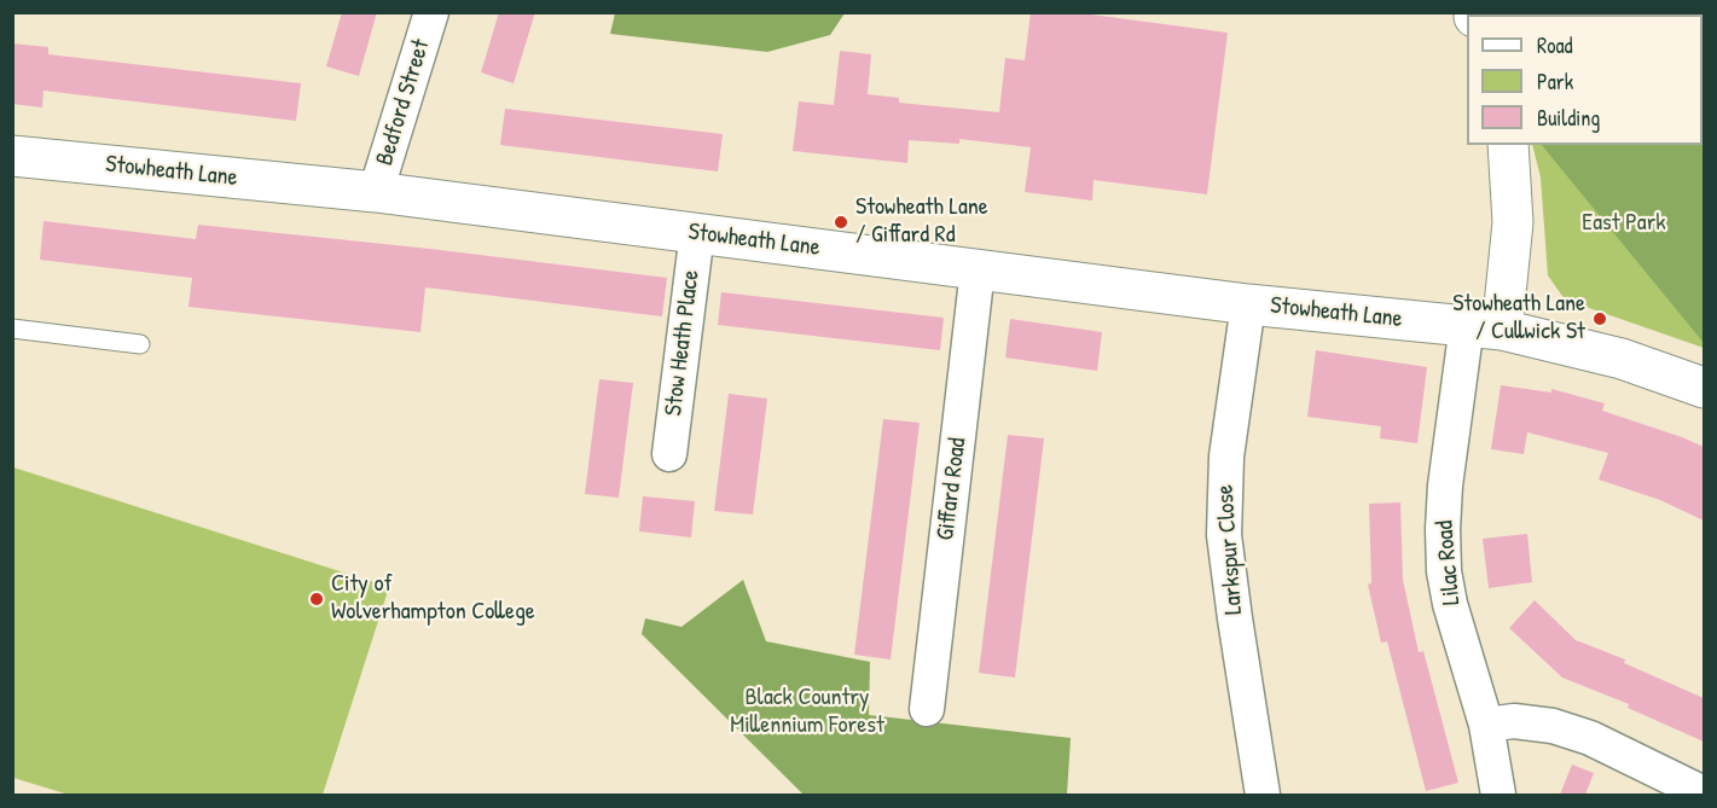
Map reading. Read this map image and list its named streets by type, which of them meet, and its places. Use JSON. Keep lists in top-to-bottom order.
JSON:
{
  "streets": {
    "street": [
      "Bedford Street",
      "Stowheath Lane",
      "Stow Heath Place",
      "Giffard Road",
      "Larkspur Close",
      "Lilac Road"
    ]
  },
  "crossings": [
    ["Bedford Street", "Stowheath Lane"],
    ["Stowheath Lane", "Stow Heath Place"],
    ["Stowheath Lane", "Giffard Road"],
    ["Stowheath Lane", "Larkspur Close"],
    ["Stowheath Lane", "Lilac Road"]
  ],
  "parks": ["East Park", "Black Country Millennium Forest"],
  "places": ["Stowheath Lane / Giffard Rd", "Stowheath Lane / Cullwick St", "City of Wolverhampton College"],
  "legend": ["Road", "Park", "Building"]
}
